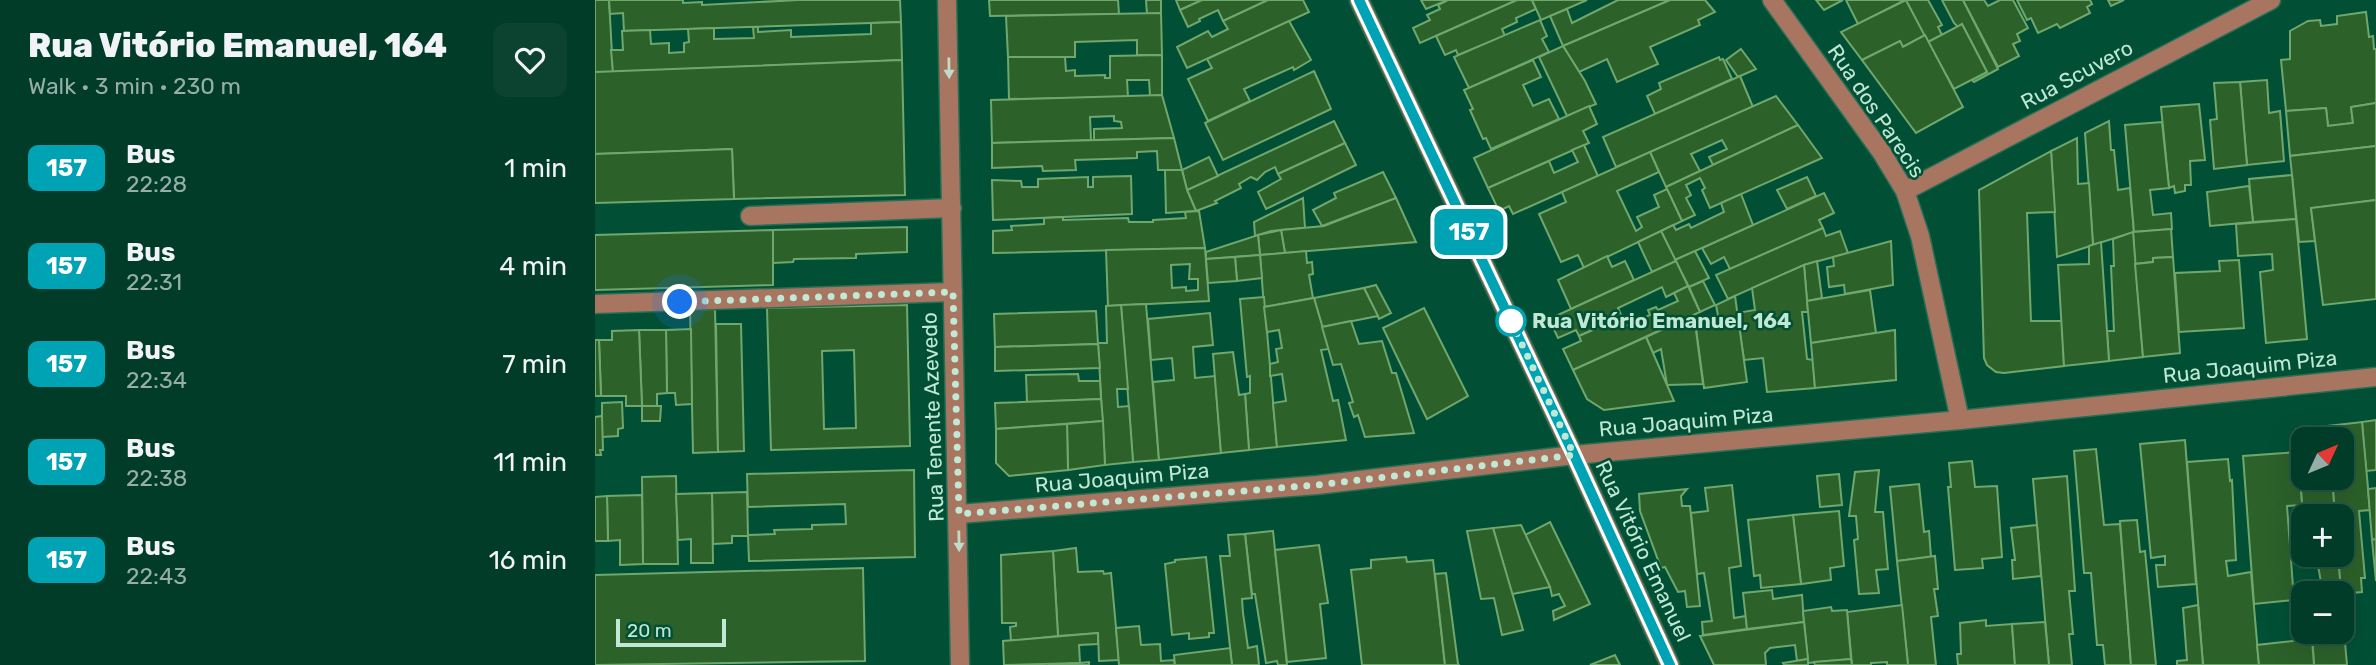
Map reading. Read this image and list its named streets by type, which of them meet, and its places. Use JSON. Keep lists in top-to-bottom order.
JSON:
{
  "streets": {
    "street": [
      "Rua Scuvero",
      "Rua dos Parecis",
      "Rua Joaquim Piza",
      "Rua Tenente Azevedo",
      "Rua Vitório Emanuel"
    ]
  },
  "crossings": [
    ["Rua Scuvero", "Rua dos Parecis"],
    ["Rua dos Parecis", "Rua Joaquim Piza"],
    ["Rua Joaquim Piza", "Rua Tenente Azevedo"],
    ["Rua Joaquim Piza", "Rua Vitório Emanuel"]
  ],
  "one_way": ["Rua Tenente Azevedo"],
  "places": ["Rua Vitório Emanuel, 164"],
  "lines": ["bus line 157"],
  "scale_bar": "20 m",
  "north": "top right",
  "page": {
    "heading": ["Rua Vitório Emanuel, 164", "Walk · 3 min · 230 m"],
    "on_map": "157",
    "list": [
      {
        "mark": "157",
        "name": "Bus",
        "note": "22:28",
        "value": "1 min"
      },
      {
        "mark": "157",
        "name": "Bus",
        "note": "22:31",
        "value": "4 min"
      },
      {
        "mark": "157",
        "name": "Bus",
        "note": "22:34",
        "value": "7 min"
      },
      {
        "mark": "157",
        "name": "Bus",
        "note": "22:38",
        "value": "11 min"
      },
      {
        "mark": "157",
        "name": "Bus",
        "note": "22:43",
        "value": "16 min"
      }
    ],
    "map_buttons": ["+", "−"],
    "scale": "20 m"
  }
}
